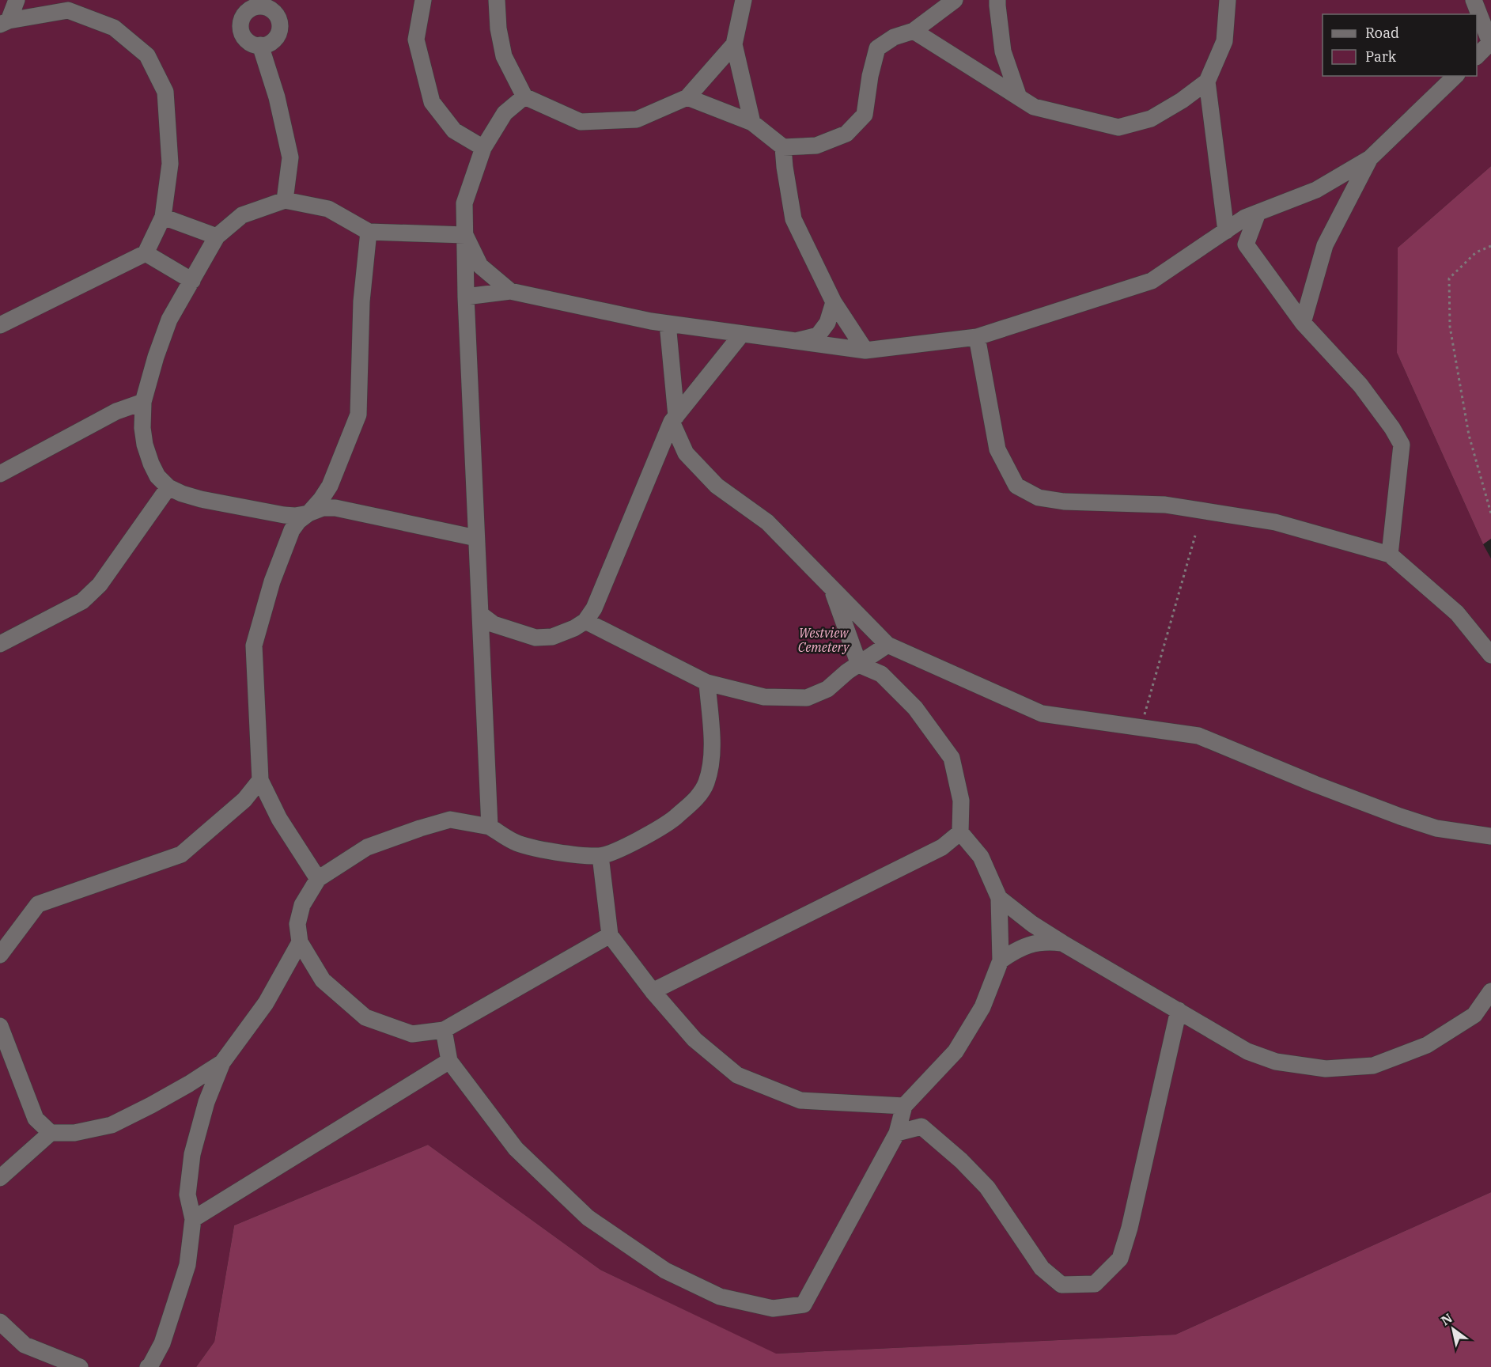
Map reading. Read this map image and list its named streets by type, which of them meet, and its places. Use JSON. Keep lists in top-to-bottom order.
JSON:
{
  "parks": ["Westview Cemetery"],
  "legend": ["Road", "Park"],
  "north": "top left"
}
